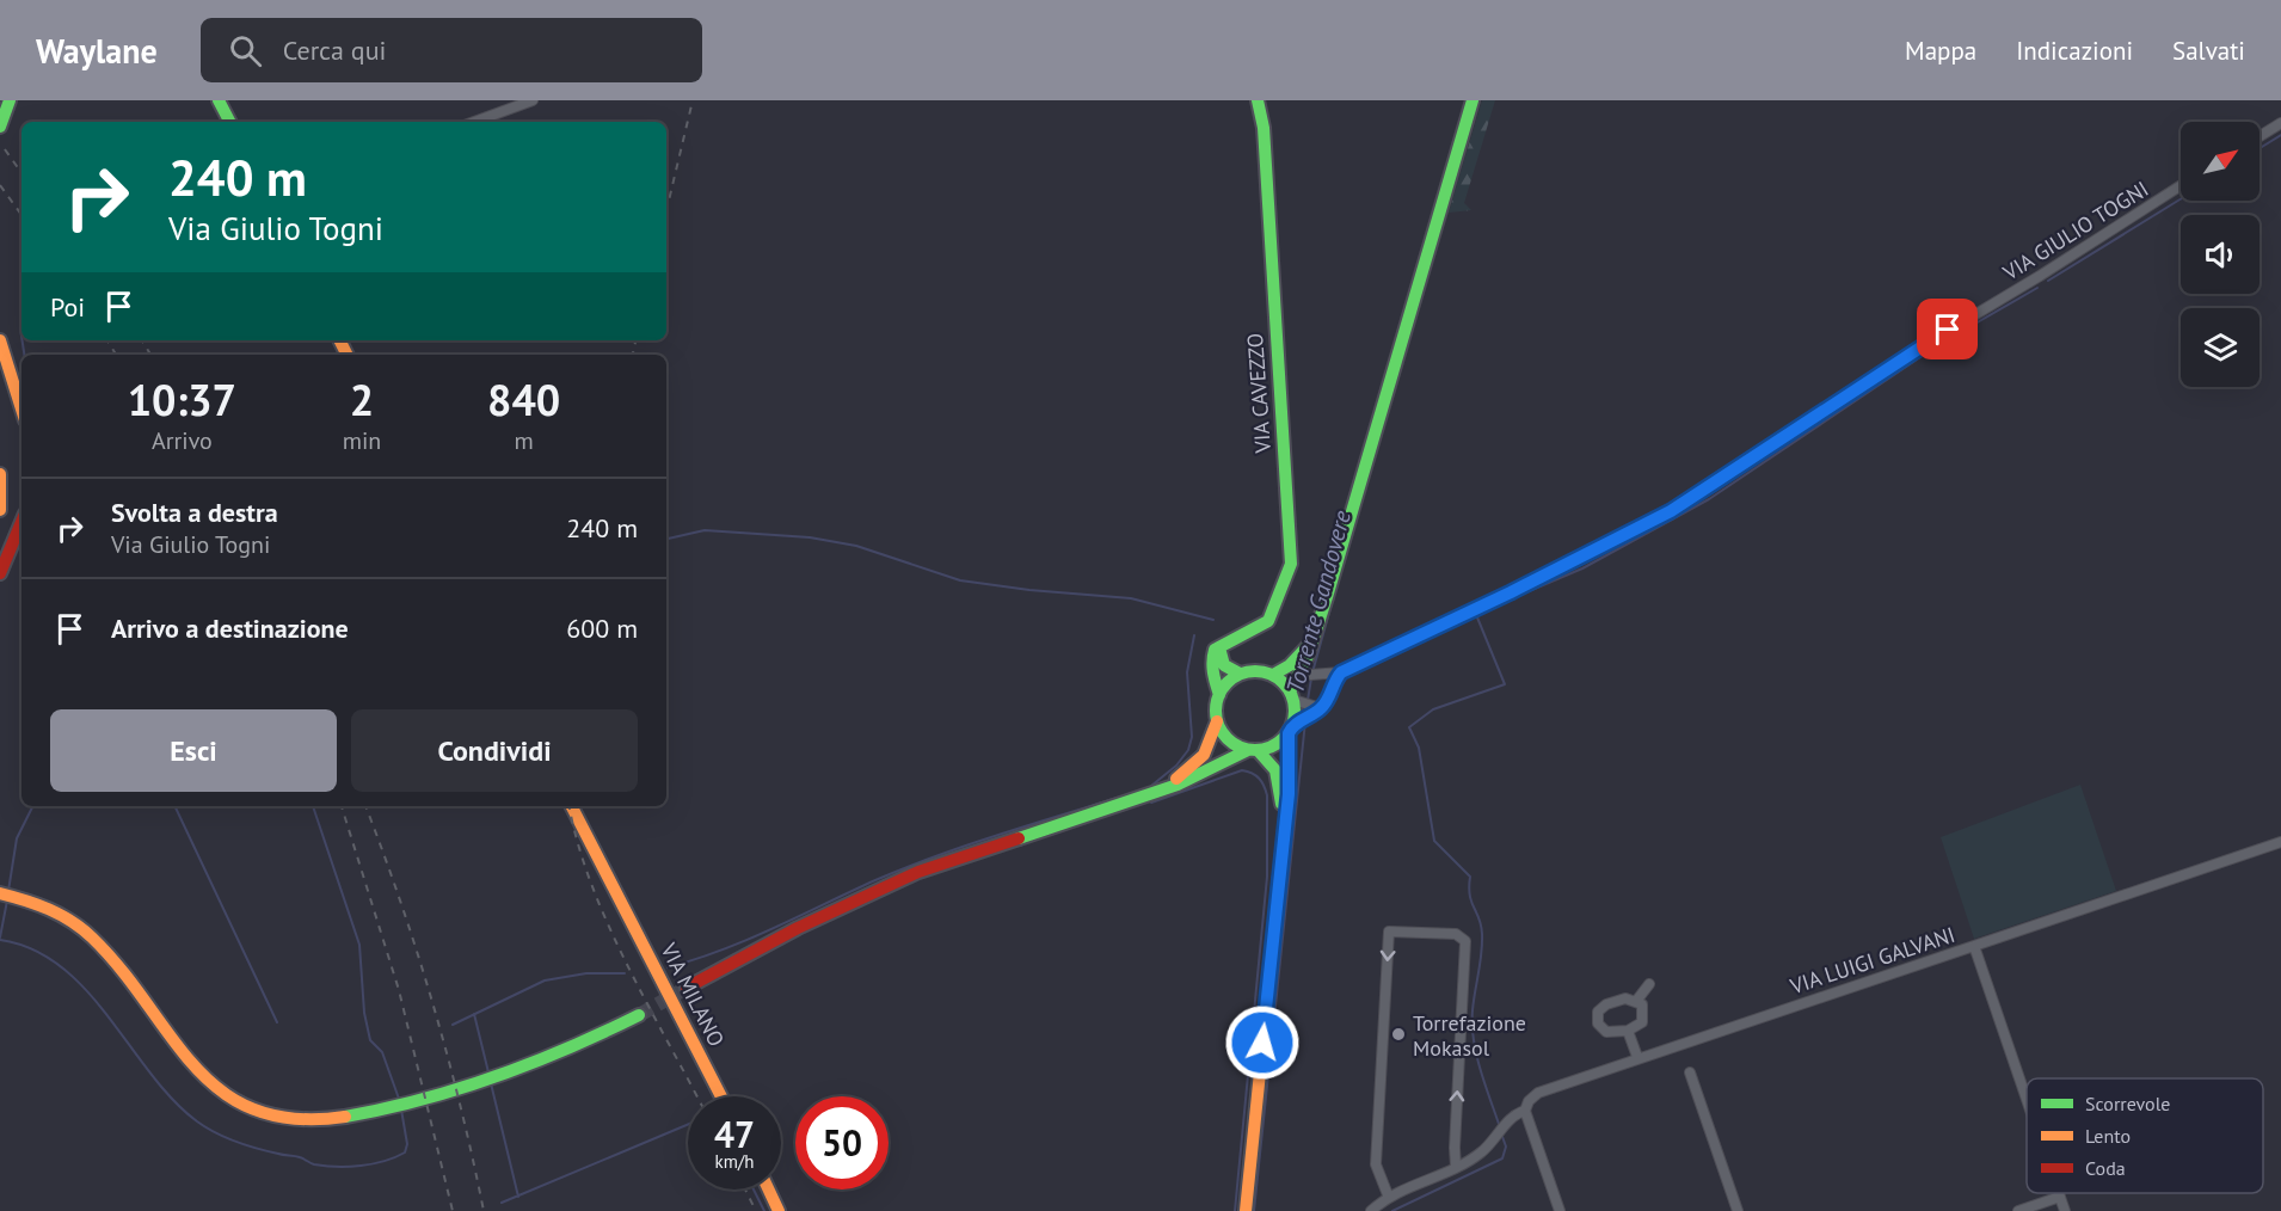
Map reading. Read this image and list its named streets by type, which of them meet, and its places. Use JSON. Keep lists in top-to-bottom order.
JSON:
{
  "streets": {
    "main road": ["VIA CAVEZZO", "VIA MILANO"],
    "street": ["VIA GIULIO TOGNI", "VIA LUIGI GALVANI"]
  },
  "water": ["Torrente Gandovere"],
  "places": ["Torrefazione Mokasol"],
  "legend": ["Scorrevole", "Lento", "Coda"],
  "north": "top right",
  "page": {
    "header": "Waylane",
    "search": "Cerca qui",
    "nav": ["Mappa", "Indicazioni", "Salvati"],
    "turn": ["240 m", "Via Giulio Togni"],
    "then": "Poi",
    "eta": [
      "10:37",
      "Arrivo",
      "2",
      "min",
      "840",
      "m"
    ],
    "list": [
      {
        "name": "Svolta a destra",
        "note": "Via Giulio Togni",
        "value": "240 m"
      },
      {
        "name": "Arrivo a destinazione",
        "value": "600 m"
      }
    ],
    "buttons": ["Esci", "Condividi"],
    "speed": "47 km/h",
    "limit": "50"
  }
}
